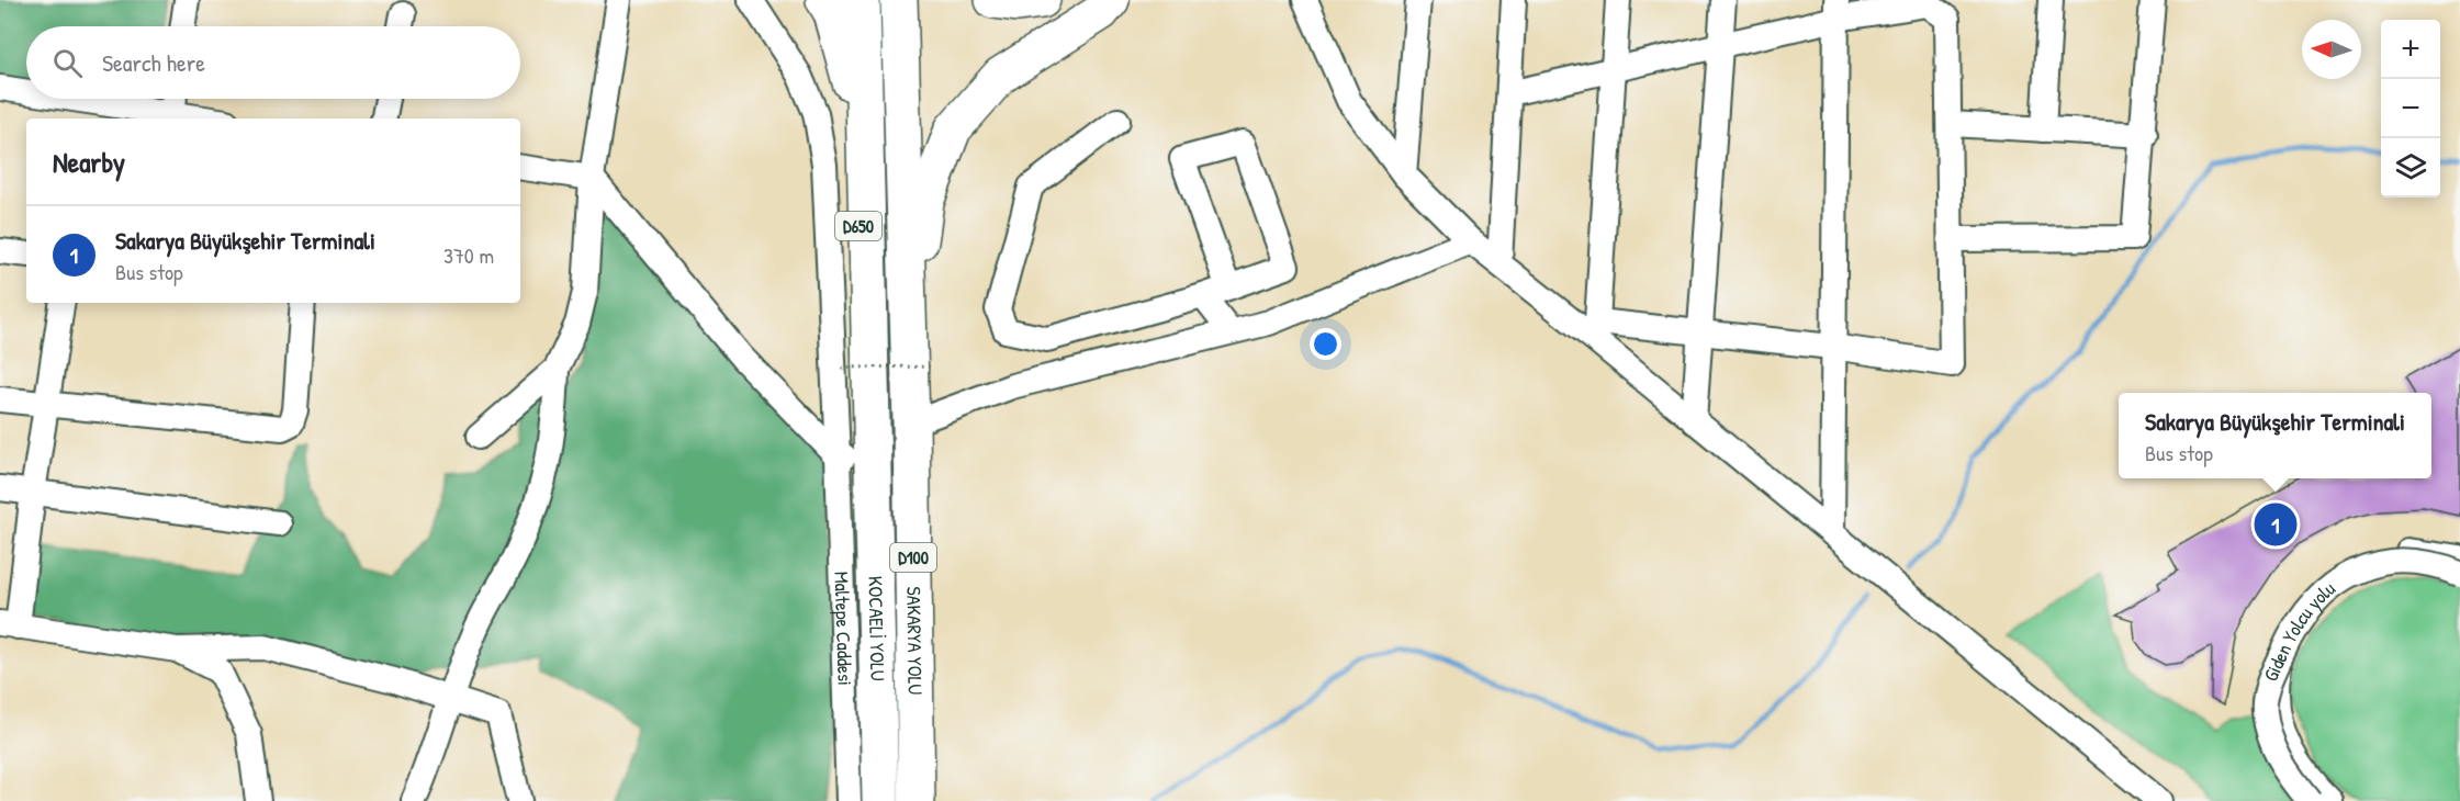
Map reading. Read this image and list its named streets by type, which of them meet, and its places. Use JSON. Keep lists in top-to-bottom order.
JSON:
{
  "streets": {
    "highway": [
      "D650",
      "D100",
      "KOCAELİ YOLU",
      "SAKARYA YOLU"
    ],
    "street": ["Maltepe Caddesi", "Giden Yolcu yolu"]
  },
  "crossings": [
    ["D650", "D100"],
    ["D650", "Maltepe Caddesi"],
    ["D650", "KOCAELİ YOLU"],
    ["D100", "Maltepe Caddesi"],
    ["D100", "KOCAELİ YOLU"],
    ["D100", "SAKARYA YOLU"],
    ["Maltepe Caddesi", "KOCAELİ YOLU"]
  ],
  "north": "left",
  "page": {
    "map_buttons": ["+", "−"],
    "search": "Search here",
    "heading": "Nearby",
    "list": [
      {
        "mark": "1",
        "name": "Sakarya Büyükşehir Terminali",
        "note": "Bus stop",
        "value": "370 m"
      }
    ],
    "popup": ["Sakarya Büyükşehir Terminali", "Bus stop"],
    "pins": "1"
  }
}
